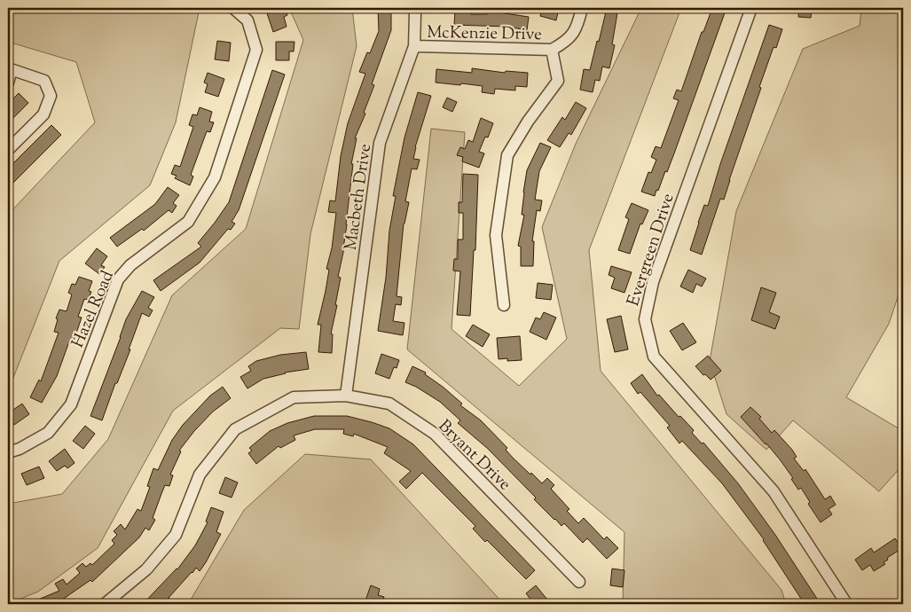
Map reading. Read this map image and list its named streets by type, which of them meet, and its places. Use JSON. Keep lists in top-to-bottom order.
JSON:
{
  "streets": {
    "street": [
      "McKenzie Drive",
      "Macbeth Drive",
      "Evergreen Drive",
      "Hazel Road",
      "Bryant Drive"
    ]
  },
  "crossings": [
    ["McKenzie Drive", "Macbeth Drive"],
    ["Macbeth Drive", "Bryant Drive"]
  ]
}
